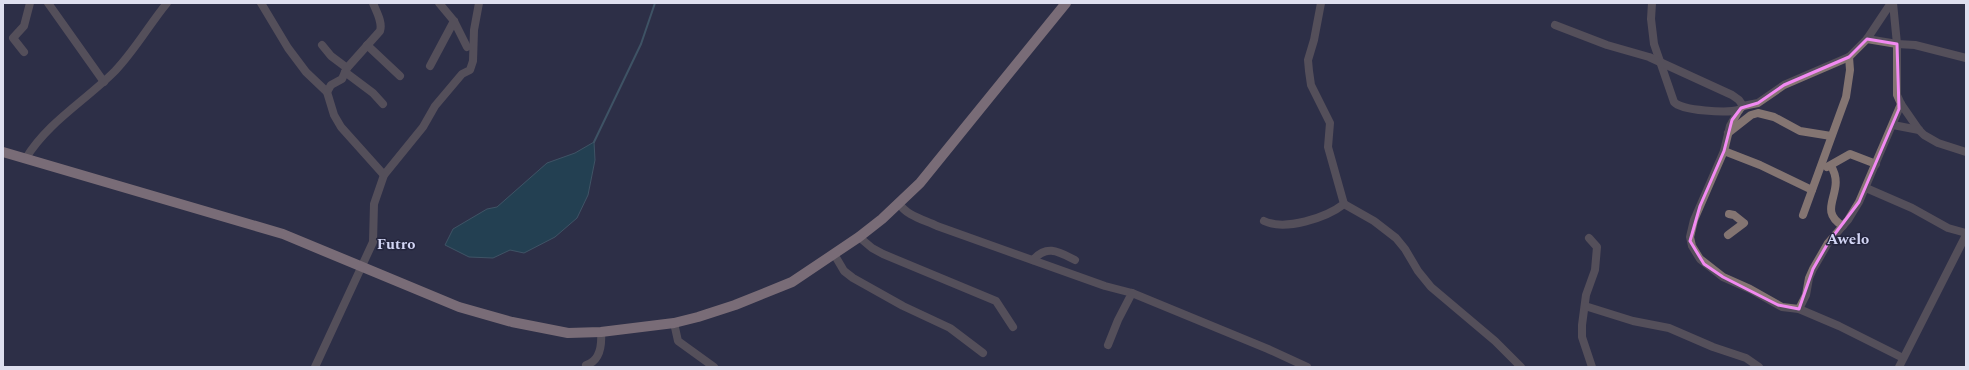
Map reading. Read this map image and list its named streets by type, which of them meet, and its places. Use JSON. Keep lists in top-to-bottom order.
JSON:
{
  "districts": ["Awelo", "Futro"]
}
